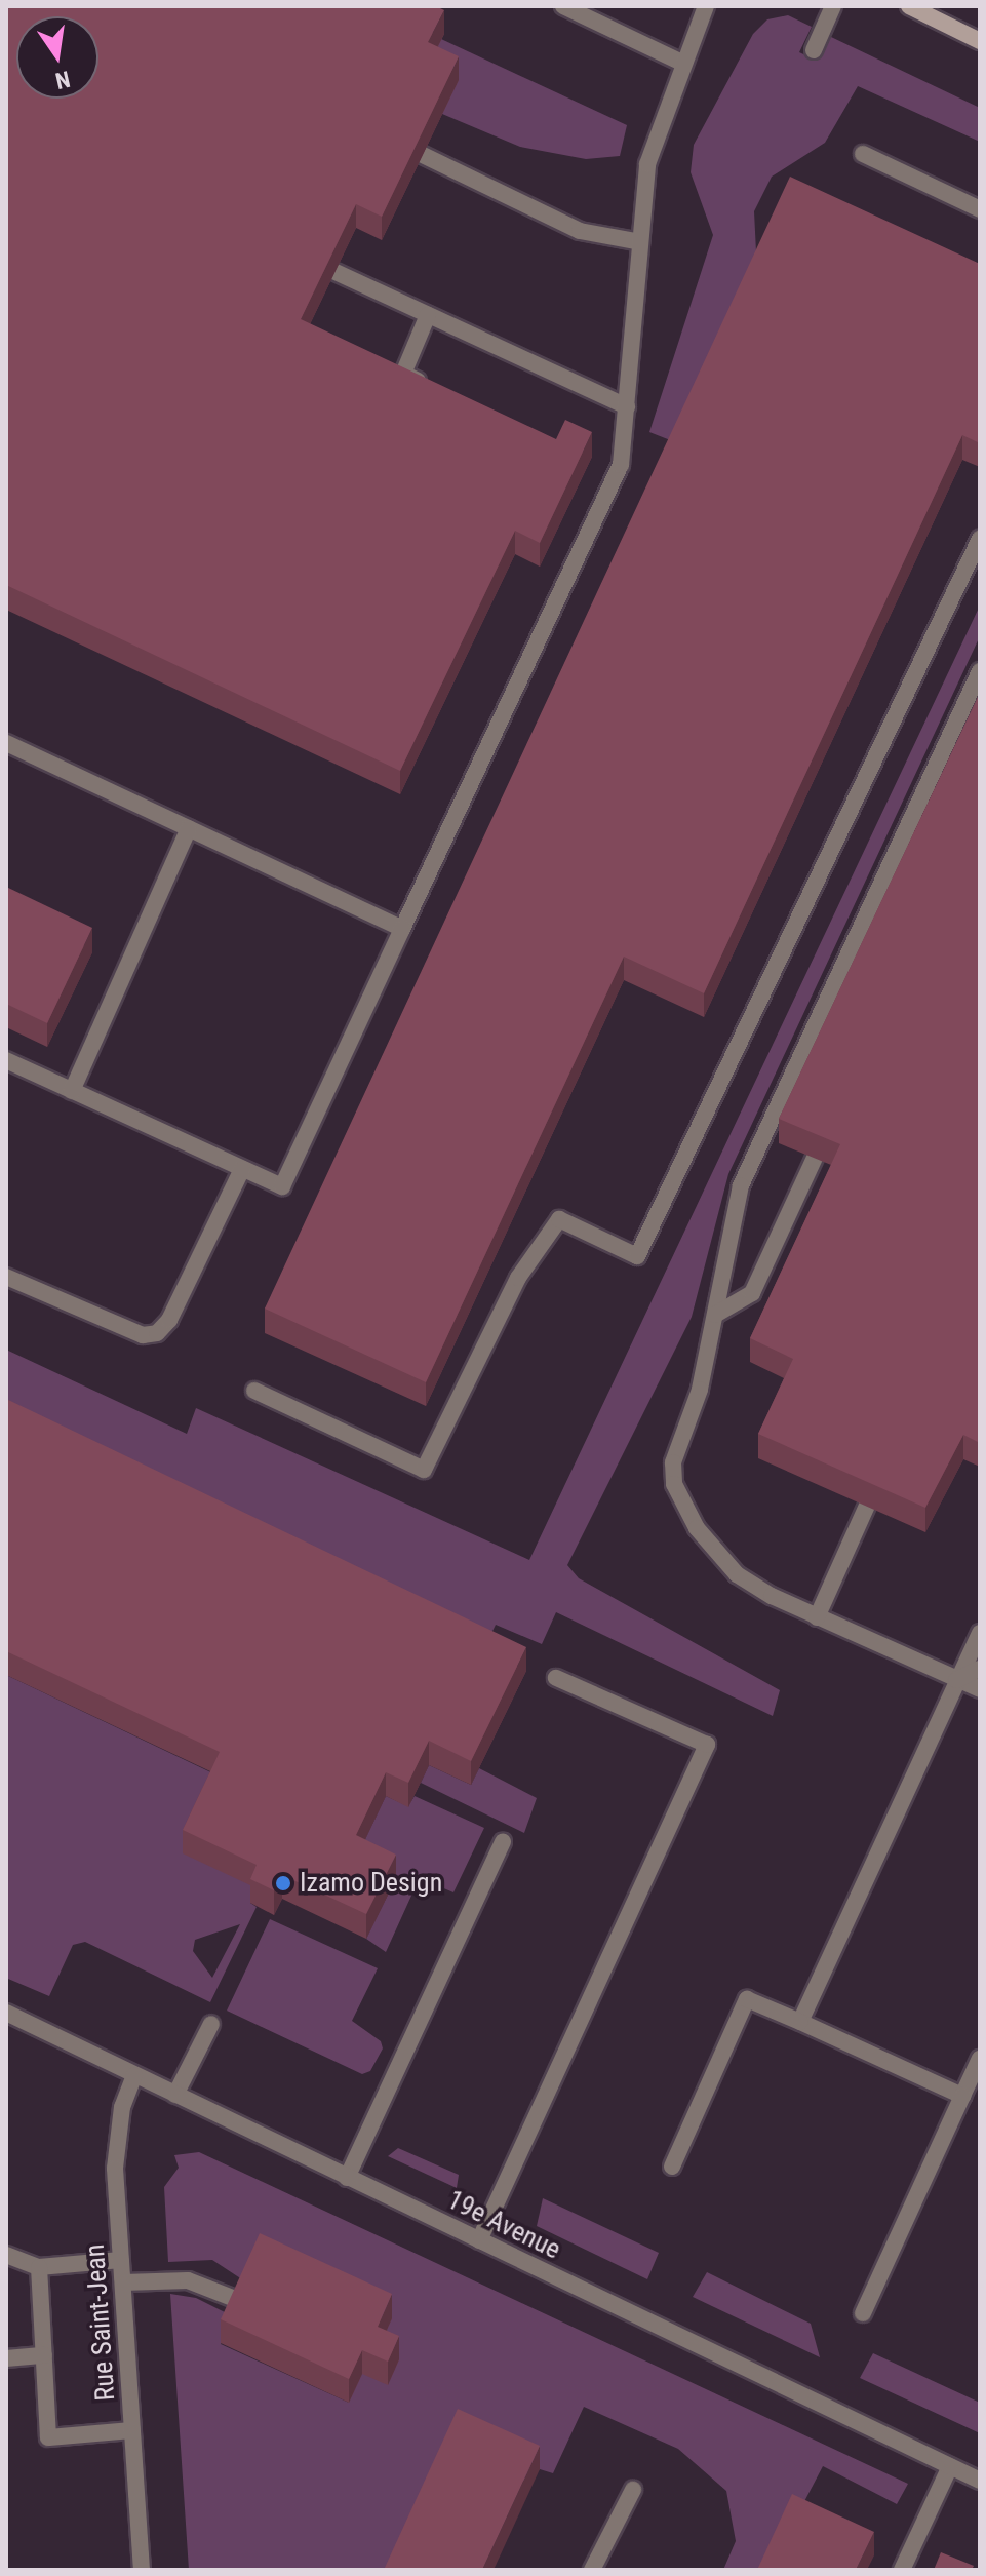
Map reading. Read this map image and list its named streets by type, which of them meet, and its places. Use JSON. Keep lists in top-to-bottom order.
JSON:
{
  "streets": {
    "street": ["19e Avenue", "Rue Saint-Jean"]
  },
  "crossings": [
    ["19e Avenue", "Rue Saint-Jean"]
  ],
  "places": ["Izamo Design"],
  "north": "bottom"
}
